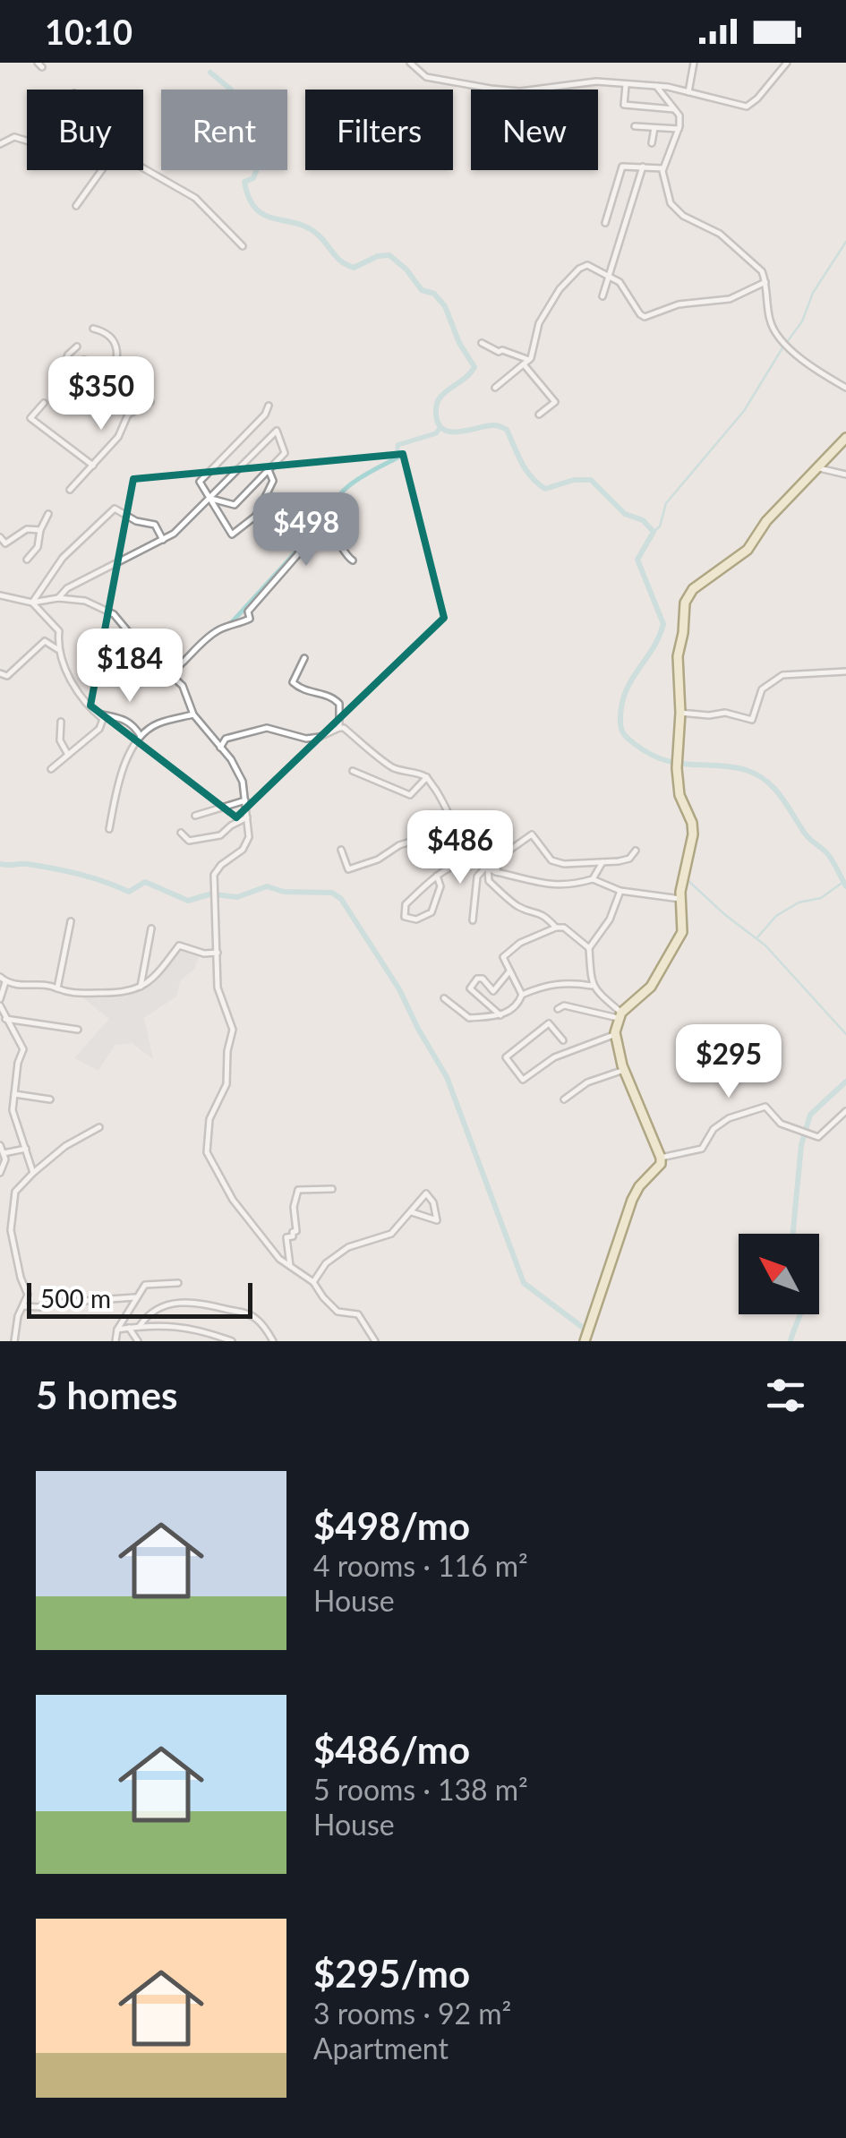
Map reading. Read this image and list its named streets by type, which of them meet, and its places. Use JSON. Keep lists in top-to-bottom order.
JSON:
{
  "scale_bar": "500 m",
  "north": "top left",
  "page": {
    "status": "10:10",
    "chip": [
      "Buy",
      "Rent",
      "Filters",
      "New"
    ],
    "price": [
      "$350",
      "$498",
      "$184",
      "$486",
      "$295"
    ],
    "scale": "500 m",
    "heading": "5 homes",
    "list": [
      {
        "name": "$498/mo",
        "note": "4 rooms · 116 m² · House"
      },
      {
        "name": "$486/mo",
        "note": "5 rooms · 138 m² · House"
      },
      {
        "name": "$295/mo",
        "note": "3 rooms · 92 m² · Apartment"
      }
    ]
  }
}
